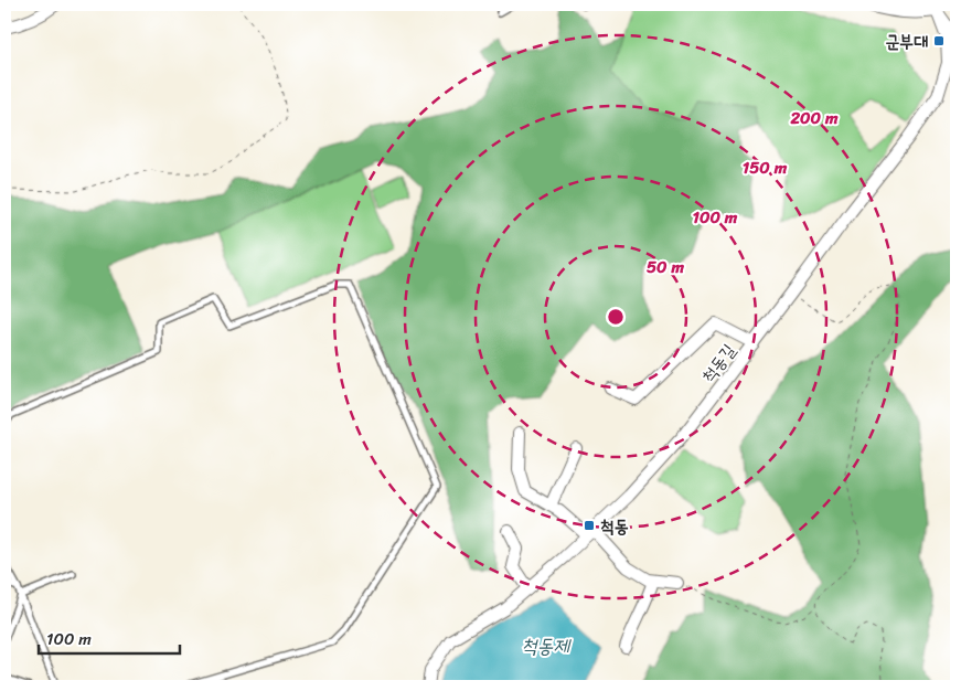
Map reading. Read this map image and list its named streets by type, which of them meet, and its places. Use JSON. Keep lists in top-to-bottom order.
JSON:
{
  "streets": {
    "street": ["척동길"]
  },
  "water": ["척동제"],
  "places": {
    "transit": ["군부대", "척동"]
  },
  "scale_bar": "100 m",
  "rings": [
    "200 m",
    "150 m",
    "100 m",
    "50 m"
  ]
}
